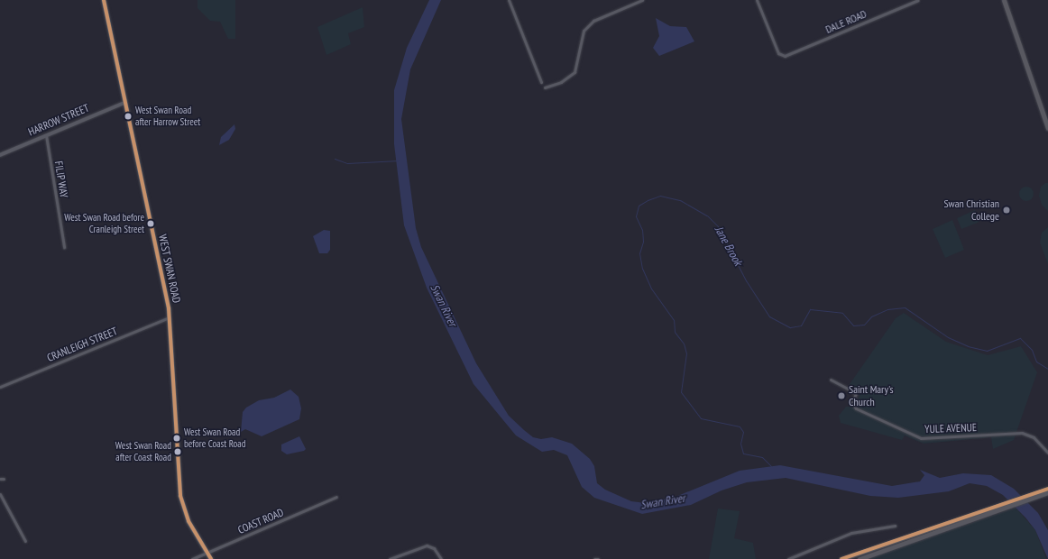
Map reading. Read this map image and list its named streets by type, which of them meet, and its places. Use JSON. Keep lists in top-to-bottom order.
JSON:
{
  "streets": {
    "main road": ["WEST SWAN ROAD"],
    "street": [
      "DALE ROAD",
      "HARROW STREET",
      "FILIP WAY",
      "CRANLEIGH STREET",
      "YULE AVENUE",
      "COAST ROAD"
    ]
  },
  "crossings": [
    ["HARROW STREET", "FILIP WAY"],
    ["HARROW STREET", "WEST SWAN ROAD"],
    ["WEST SWAN ROAD", "CRANLEIGH STREET"],
    ["WEST SWAN ROAD", "COAST ROAD"]
  ],
  "water": ["Jane Brook", "Swan River"],
  "places": [
    "West Swan Road after Harrow Street",
    "Swan Christian College",
    "West Swan Road before Cranleigh Street",
    "Saint Mary's Church",
    "West Swan Road before Coast Road",
    "West Swan Road after Coast Road"
  ]
}
